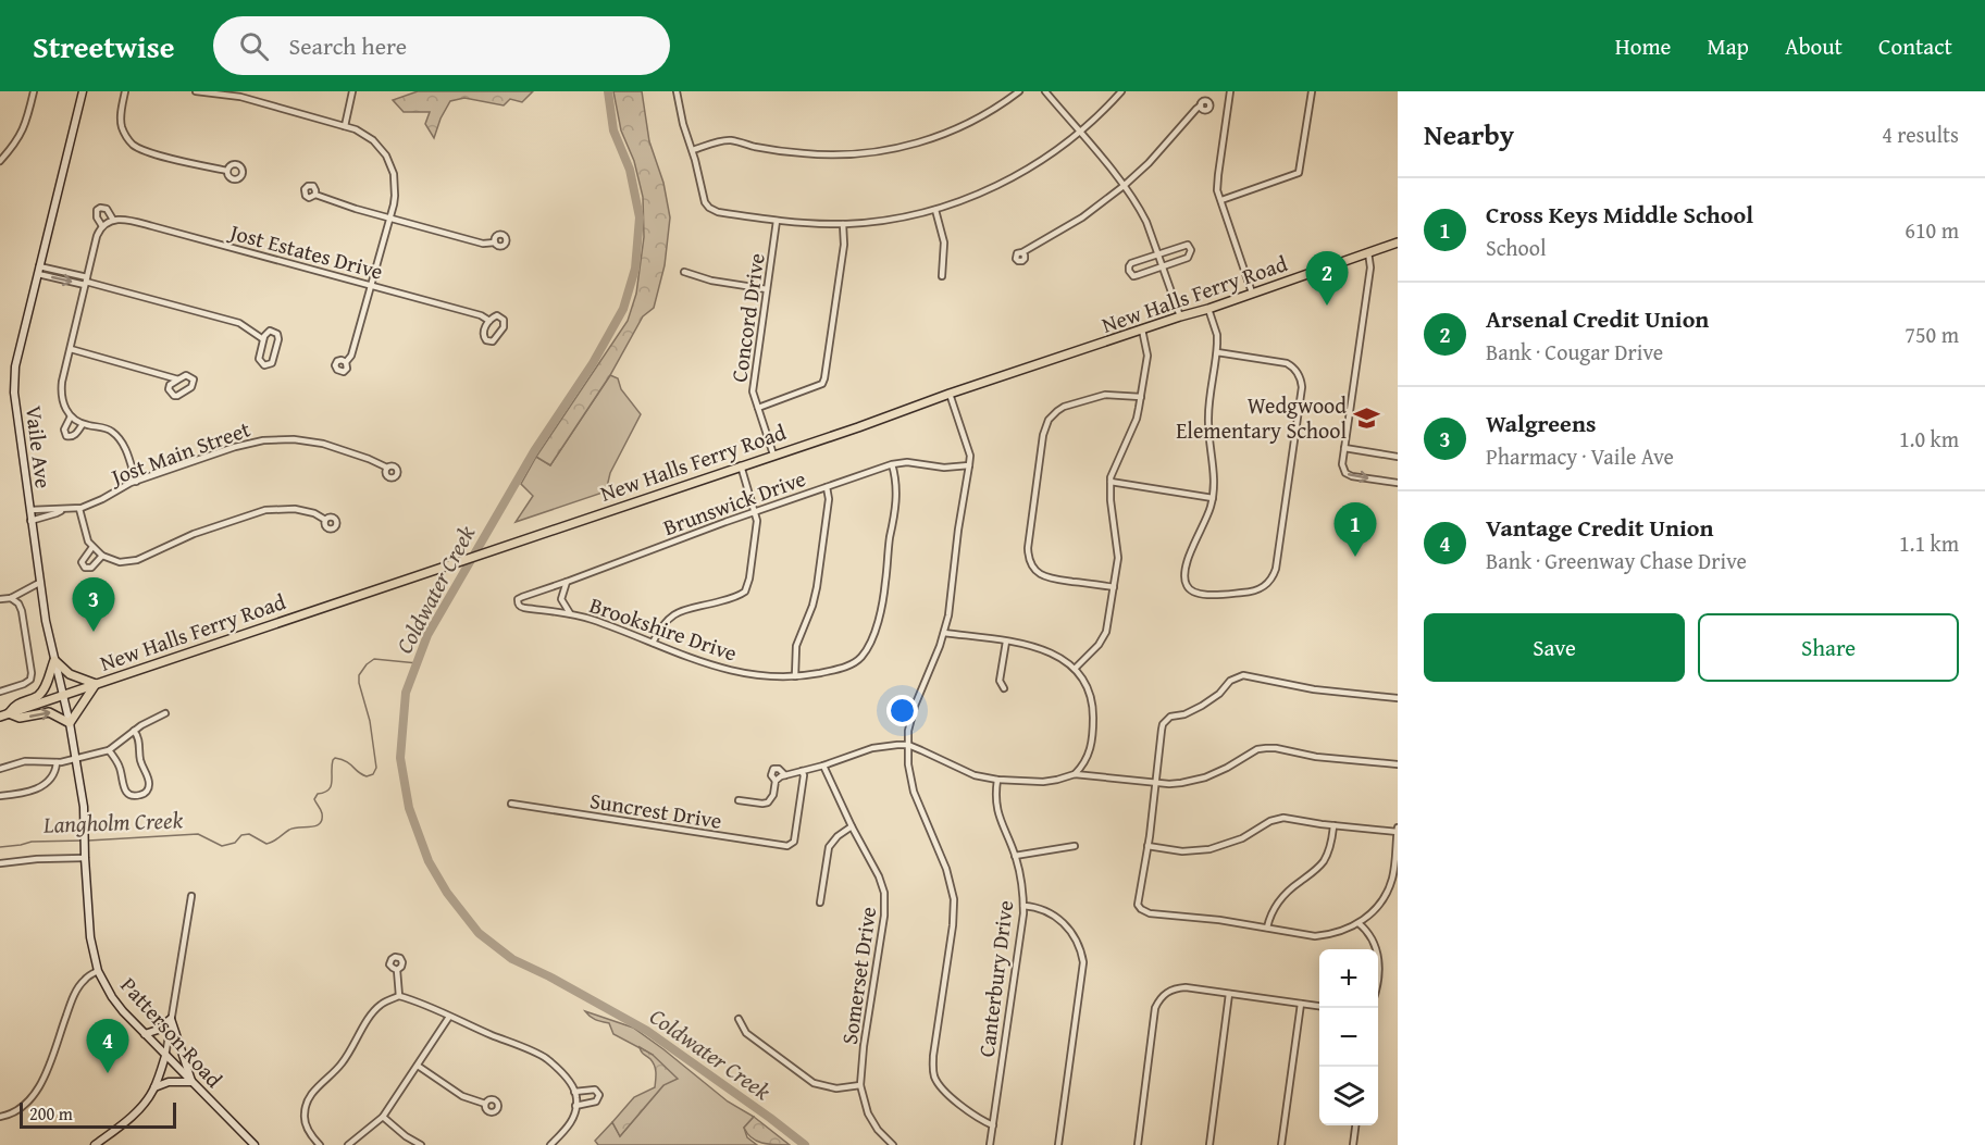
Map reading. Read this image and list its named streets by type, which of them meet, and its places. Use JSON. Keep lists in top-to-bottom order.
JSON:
{
  "streets": {
    "main road": ["New Halls Ferry Road", "Vaile Ave", "Patterson Road"],
    "street": [
      "Jost Estates Drive",
      "Concord Drive",
      "Jost Main Street",
      "Brunswick Drive",
      "Brookshire Drive",
      "Suncrest Drive",
      "Somerset Drive",
      "Canterbury Drive"
    ]
  },
  "crossings": [
    ["New Halls Ferry Road", "Concord Drive"],
    ["New Halls Ferry Road", "Vaile Ave"],
    ["New Halls Ferry Road", "Patterson Road"],
    ["Vaile Ave", "Jost Main Street"],
    ["Vaile Ave", "Patterson Road"],
    ["Brunswick Drive", "Brookshire Drive"]
  ],
  "water": ["Coldwater Creek", "Langholm Creek"],
  "places": {
    "school or university": ["Wedgwood Elementary School"]
  },
  "scale_bar": "200 m",
  "page": {
    "header": "Streetwise",
    "search": "Search here",
    "nav": [
      "Home",
      "Map",
      "About",
      "Contact"
    ],
    "heading": ["Nearby", "4 results"],
    "list": [
      {
        "mark": "1",
        "name": "Cross Keys Middle School",
        "note": "School",
        "value": "610 m"
      },
      {
        "mark": "2",
        "name": "Arsenal Credit Union",
        "note": "Bank · Cougar Drive",
        "value": "750 m"
      },
      {
        "mark": "3",
        "name": "Walgreens",
        "note": "Pharmacy · Vaile Ave",
        "value": "1.0 km"
      },
      {
        "mark": "4",
        "name": "Vantage Credit Union",
        "note": "Bank · Greenway Chase Drive",
        "value": "1.1 km"
      }
    ],
    "pins": [
      "2",
      "1",
      "3",
      "4"
    ],
    "buttons": ["Save", "Share"],
    "map_buttons": ["+", "−"],
    "scale": "200 m"
  }
}
